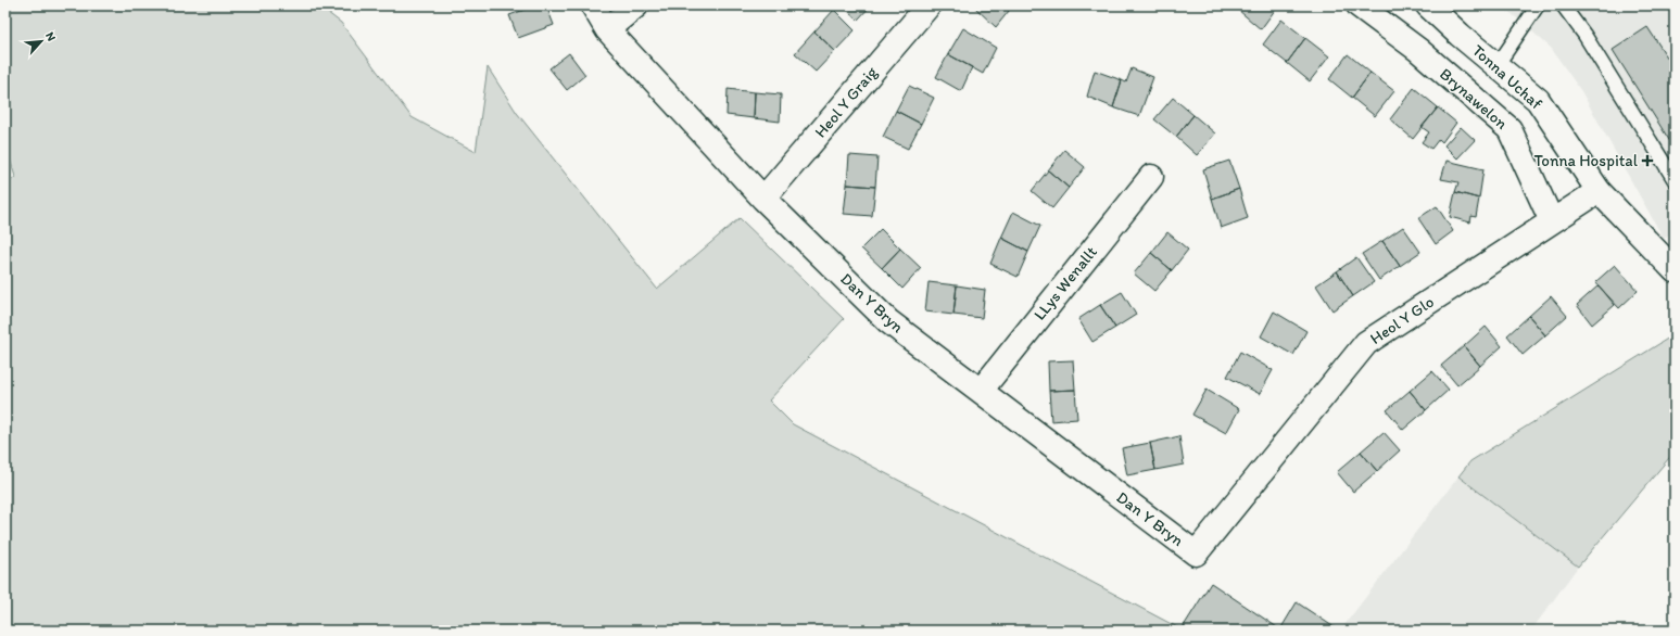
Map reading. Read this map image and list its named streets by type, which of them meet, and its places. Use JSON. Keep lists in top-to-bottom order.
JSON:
{
  "streets": {
    "street": [
      "Tonna Uchaf",
      "Brynawelon",
      "Heol Y Graig",
      "LLys Wenallt",
      "Dan Y Bryn",
      "Heol Y Glo"
    ]
  },
  "crossings": [
    ["Tonna Uchaf", "Heol Y Glo"],
    ["Brynawelon", "Heol Y Glo"],
    ["Heol Y Graig", "Dan Y Bryn"],
    ["LLys Wenallt", "Dan Y Bryn"],
    ["Dan Y Bryn", "Heol Y Glo"]
  ],
  "places": {
    "health": ["Tonna Hospital"]
  },
  "north": "top right"
}
